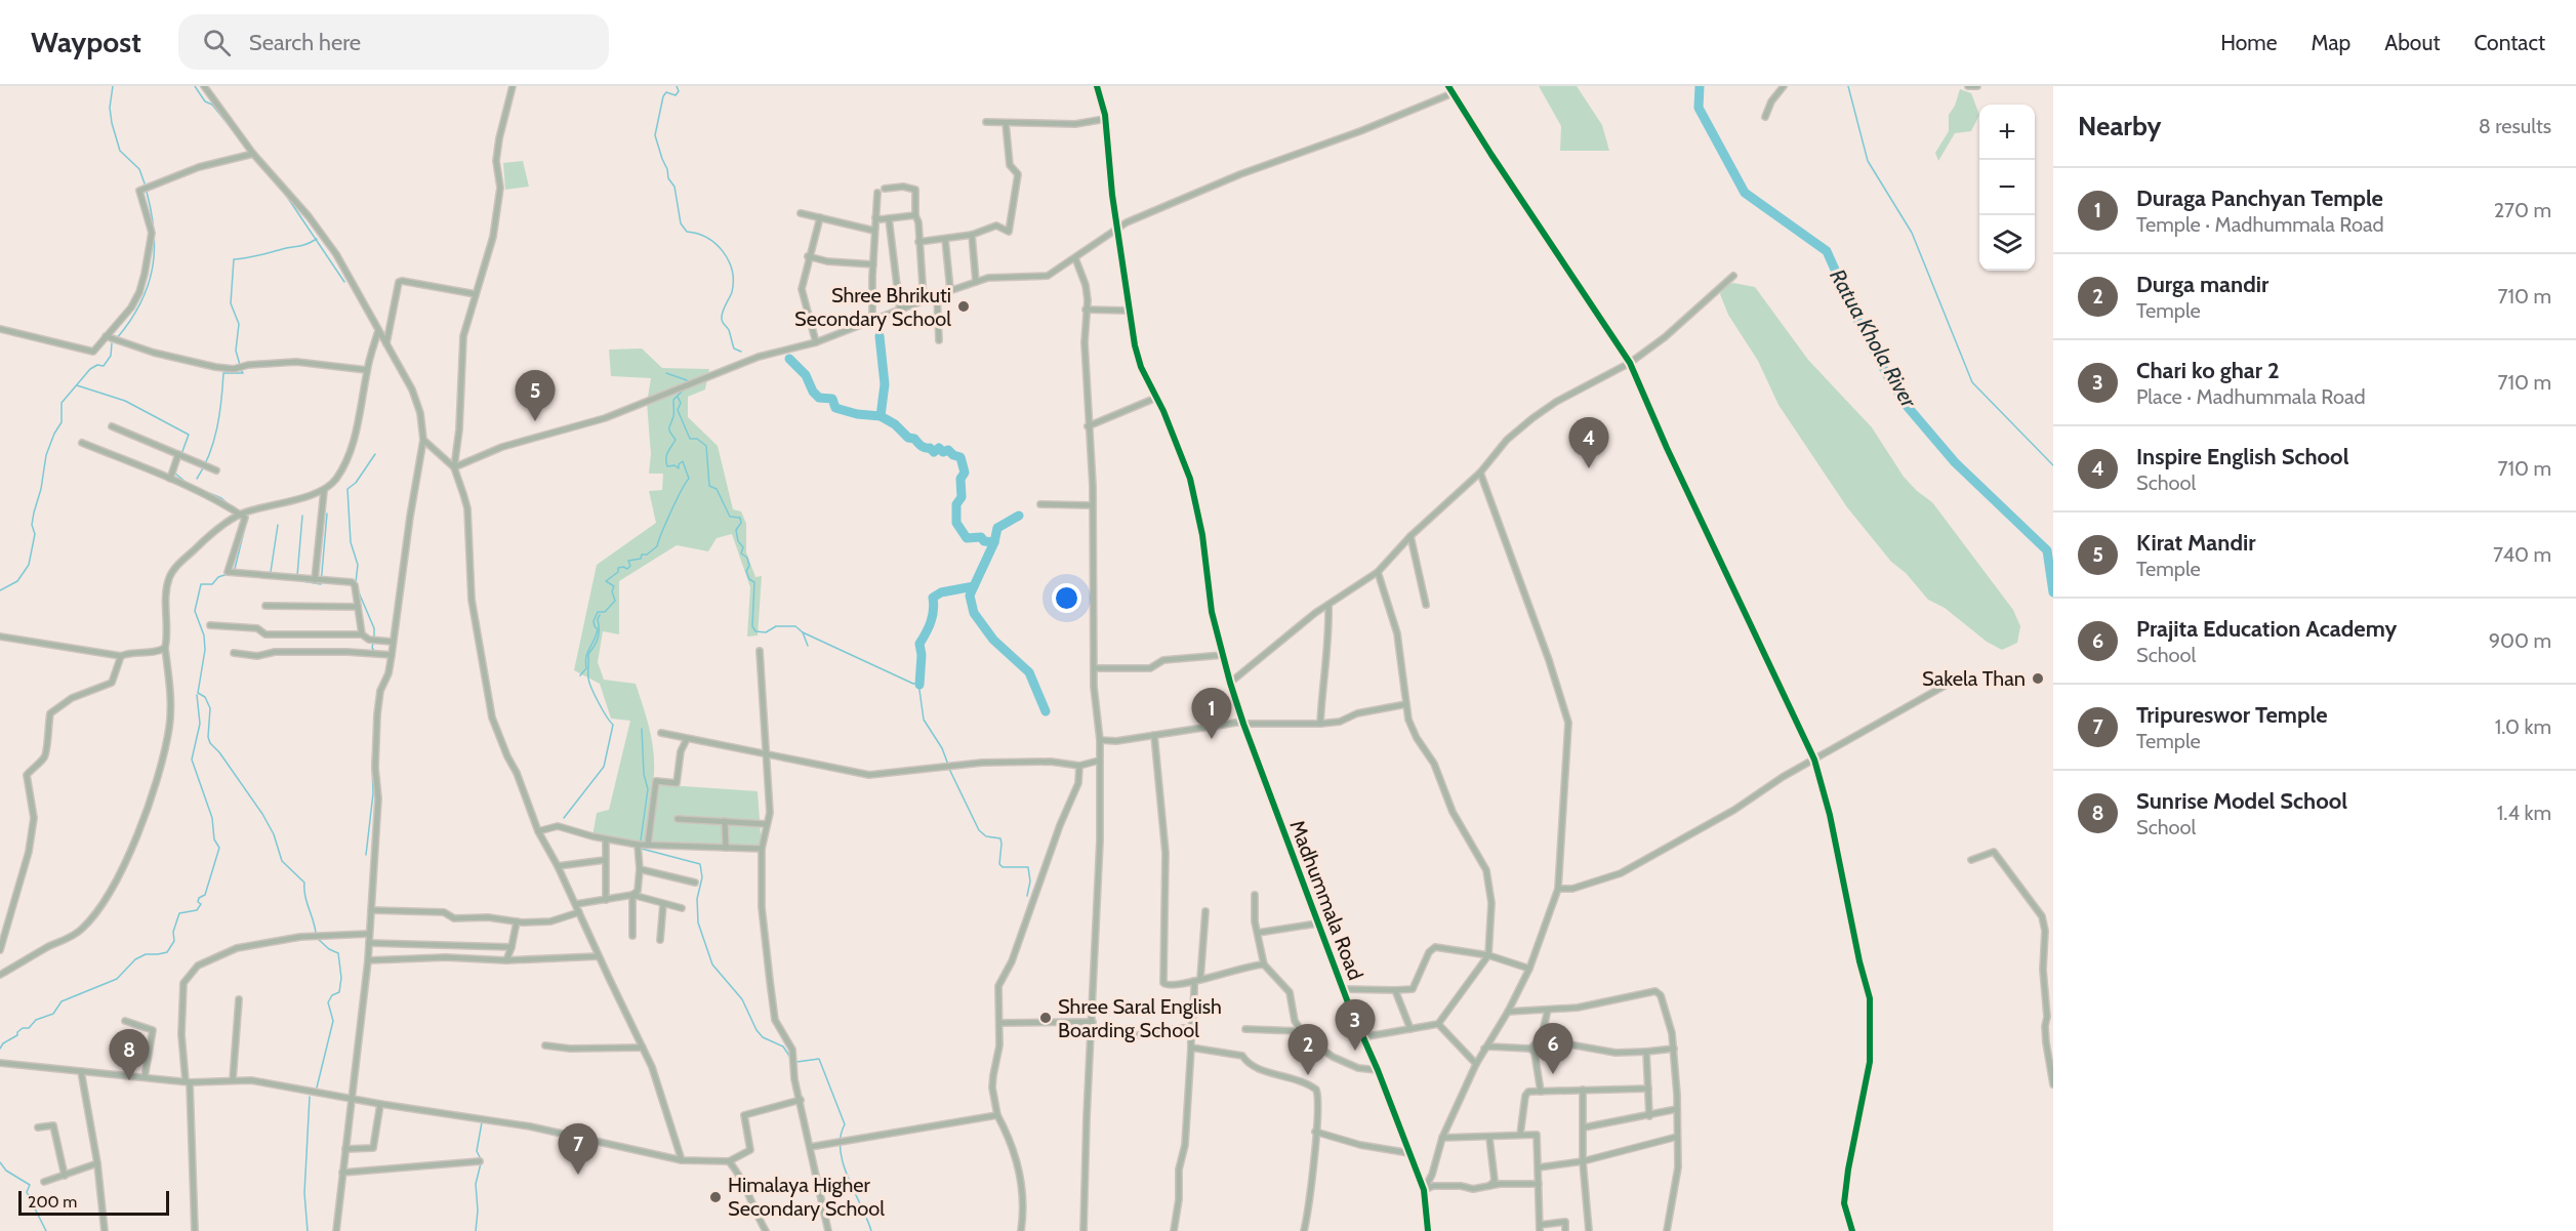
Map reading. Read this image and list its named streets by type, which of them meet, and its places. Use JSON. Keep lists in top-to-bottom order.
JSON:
{
  "streets": {
    "street": ["Madhummala Road"]
  },
  "water": ["Ratua Khola River"],
  "places": [
    "Shree Bhrikuti Secondary School",
    "Sakela Than",
    "Shree Saral English Boarding School",
    "Himalaya Higher Secondary School"
  ],
  "scale_bar": "200 m",
  "page": {
    "header": "Waypost",
    "search": "Search here",
    "nav": [
      "Home",
      "Map",
      "About",
      "Contact"
    ],
    "heading": ["Nearby", "8 results"],
    "map_buttons": ["+", "−"],
    "list": [
      {
        "mark": "1",
        "name": "Duraga Panchyan Temple",
        "note": "Temple · Madhummala Road",
        "value": "270 m"
      },
      {
        "mark": "2",
        "name": "Durga mandir",
        "note": "Temple",
        "value": "710 m"
      },
      {
        "mark": "3",
        "name": "Chari ko ghar 2",
        "note": "Place · Madhummala Road",
        "value": "710 m"
      },
      {
        "mark": "4",
        "name": "Inspire English School",
        "note": "School",
        "value": "710 m"
      },
      {
        "mark": "5",
        "name": "Kirat Mandir",
        "note": "Temple",
        "value": "740 m"
      },
      {
        "mark": "6",
        "name": "Prajita Education Academy",
        "note": "School",
        "value": "900 m"
      },
      {
        "mark": "7",
        "name": "Tripureswor Temple",
        "note": "Temple",
        "value": "1.0 km"
      },
      {
        "mark": "8",
        "name": "Sunrise Model School",
        "note": "School",
        "value": "1.4 km"
      }
    ],
    "pins": [
      "5",
      "4",
      "1",
      "3",
      "6",
      "2",
      "8",
      "7"
    ],
    "scale": "200 m"
  }
}
